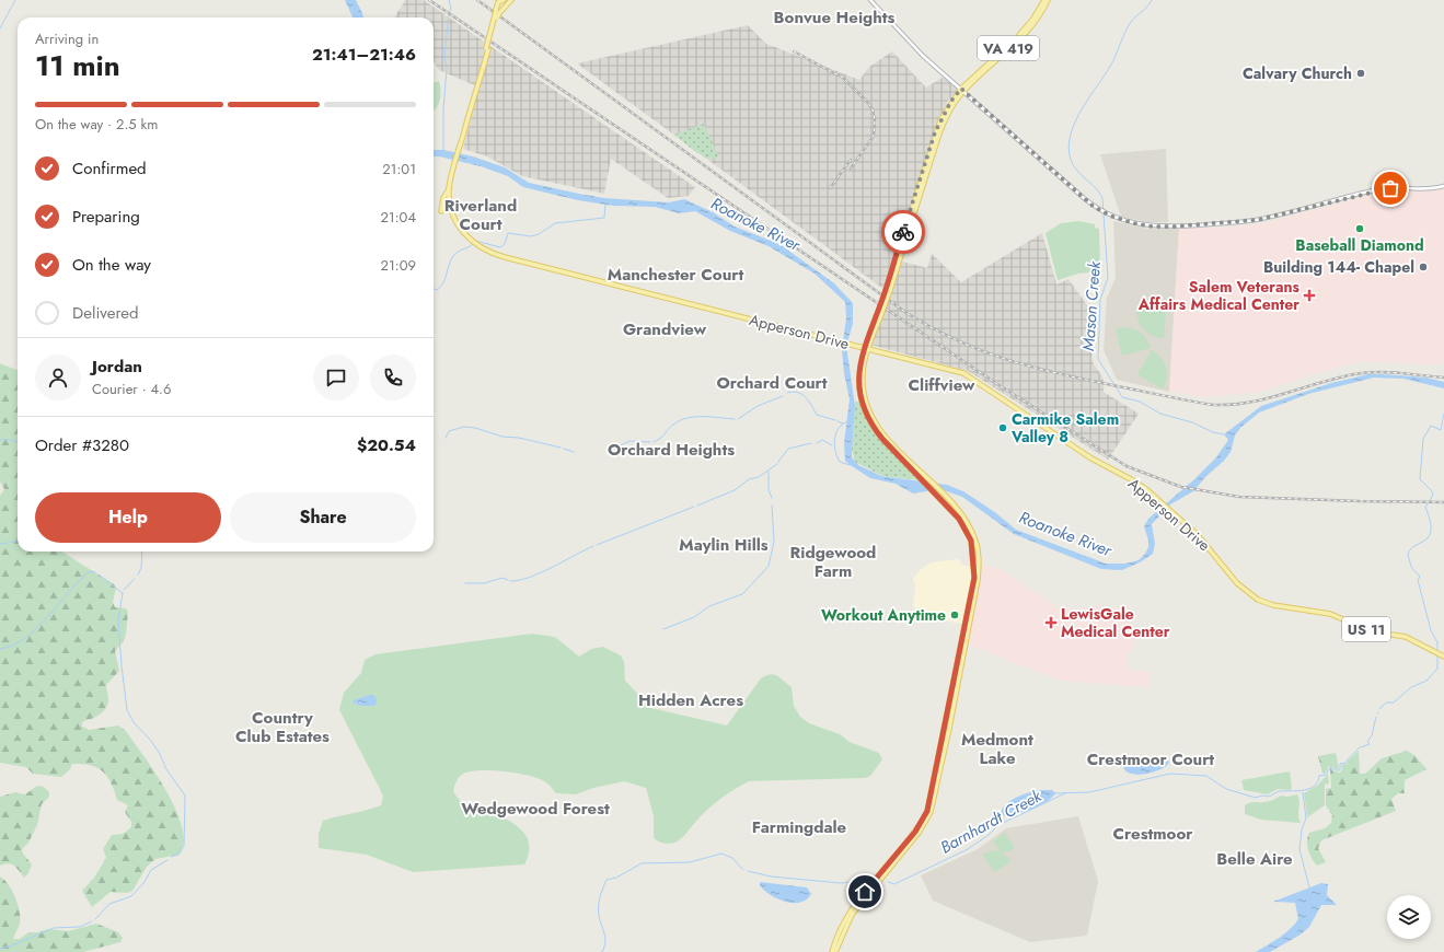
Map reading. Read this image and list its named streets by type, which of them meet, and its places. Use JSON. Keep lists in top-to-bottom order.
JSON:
{
  "streets": {
    "main road": ["VA 419", "Apperson Drive", "US 11"]
  },
  "crossings": [
    ["VA 419", "Apperson Drive"],
    ["Apperson Drive", "US 11"]
  ],
  "districts": [
    "Bonvue Heights",
    "Riverland Court",
    "Manchester Court",
    "Grandview",
    "Orchard Court",
    "Cliffview",
    "Orchard Heights",
    "Maylin Hills",
    "Ridgewood Farm",
    "Hidden Acres",
    "Country Club Estates",
    "Medmont Lake",
    "Crestmoor Court",
    "Wedgewood Forest",
    "Farmingdale",
    "Crestmoor",
    "Belle Aire"
  ],
  "water": ["Roanoke River", "Mason Creek", "Barnhardt Creek"],
  "places": {
    "other": [
      "Calvary Church",
      "Baseball Diamond",
      "Building 144- Chapel",
      "Carmike Salem Valley 8",
      "Workout Anytime"
    ],
    "health": ["Salem Veterans Affairs Medical Center", "LewisGale Medical Center"]
  },
  "page": {
    "heading": ["11 min", "Arriving in", "21:41–21:46"],
    "panel": [
      "Jordan",
      "Courier · 4.6",
      "Order #3280",
      "$20.54"
    ],
    "bar": "On the way · 2.5 km",
    "list": [
      ["Confirmed", "21:01"],
      ["Preparing", "21:04"],
      ["On the way", "21:09"],
      "Delivered"
    ],
    "buttons": ["Help", "Share"]
  }
}
